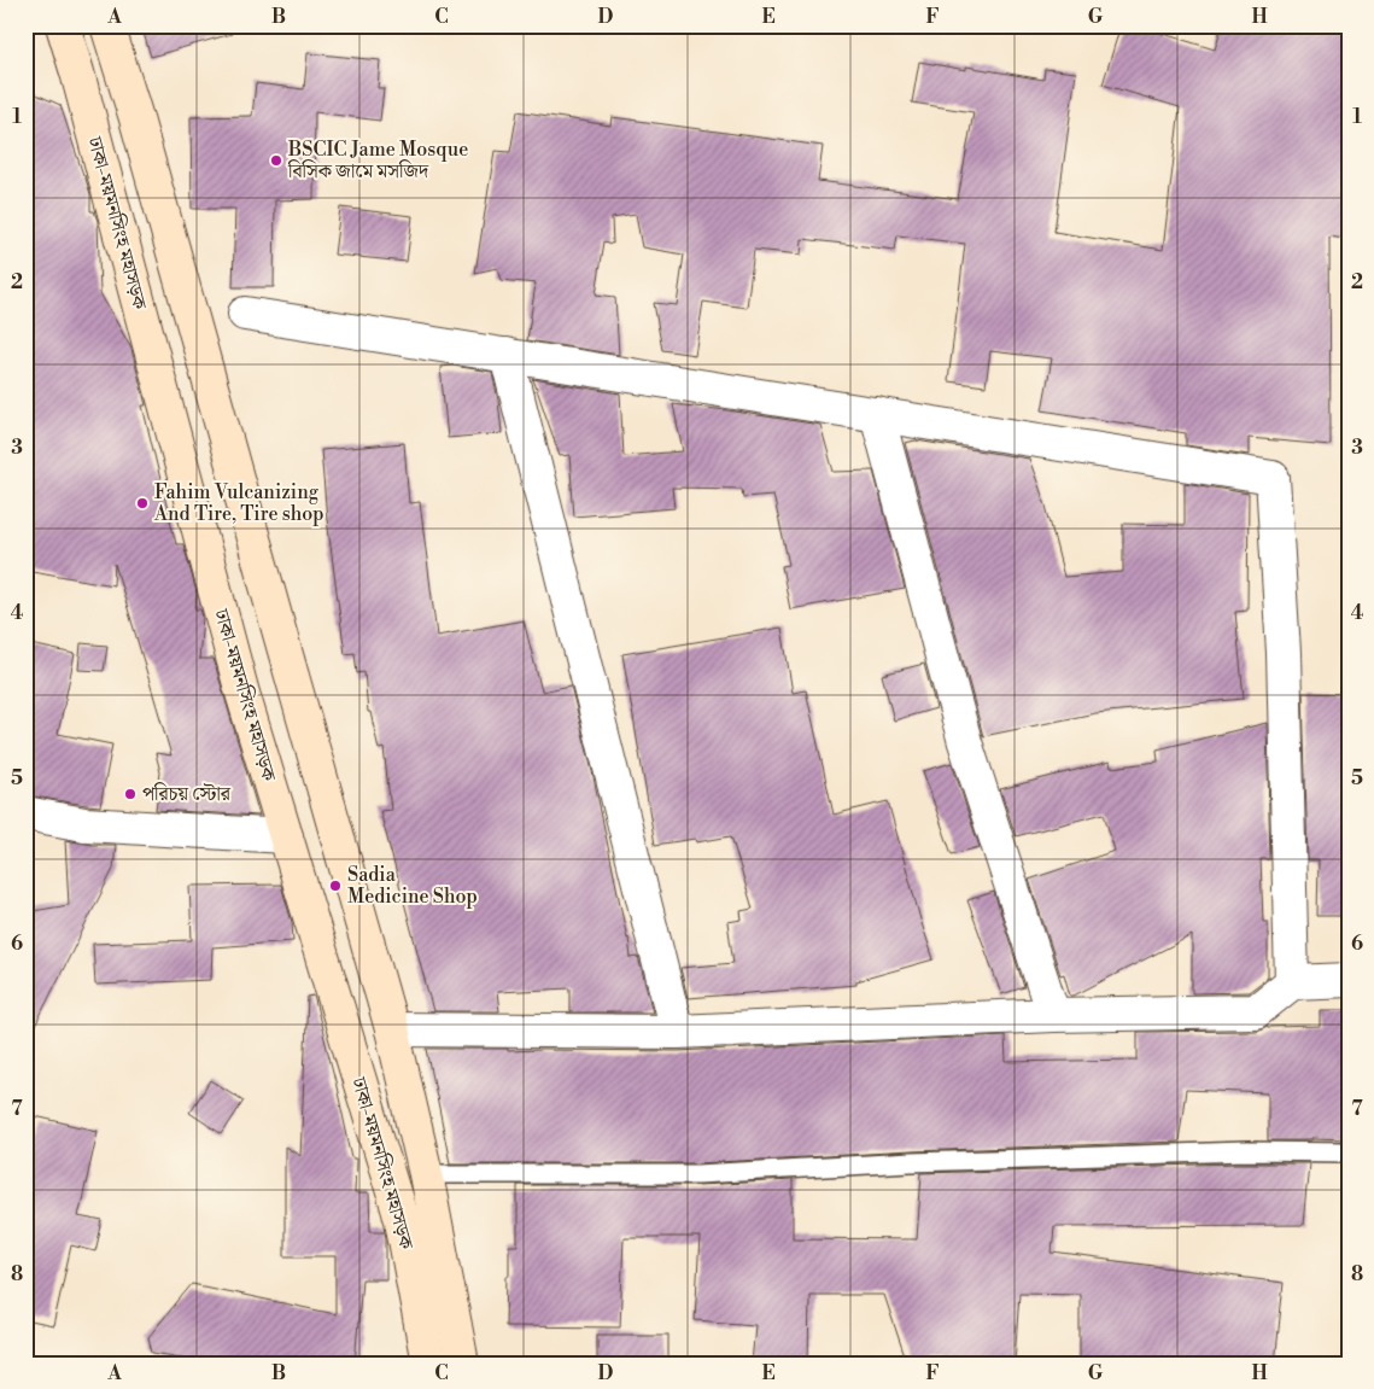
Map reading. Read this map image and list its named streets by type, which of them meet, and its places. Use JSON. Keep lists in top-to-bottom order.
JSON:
{
  "streets": {
    "main road": ["ঢাকা-ময়মনসিংহ মহাসড়ক"]
  },
  "places": [
    "BSCIC Jame Mosque বিসিক জামে মসজিদ",
    "Fahim Vulcanizing And Tire, Tire shop",
    "পরিচয় স্টোর",
    "Sadia Medicine Shop"
  ],
  "grid": {
    "columns": [
      "A",
      "B",
      "C",
      "D",
      "E",
      "F",
      "G",
      "H"
    ],
    "rows": [
      "1",
      "2",
      "3",
      "4",
      "5",
      "6",
      "7",
      "8"
    ]
  }
}
